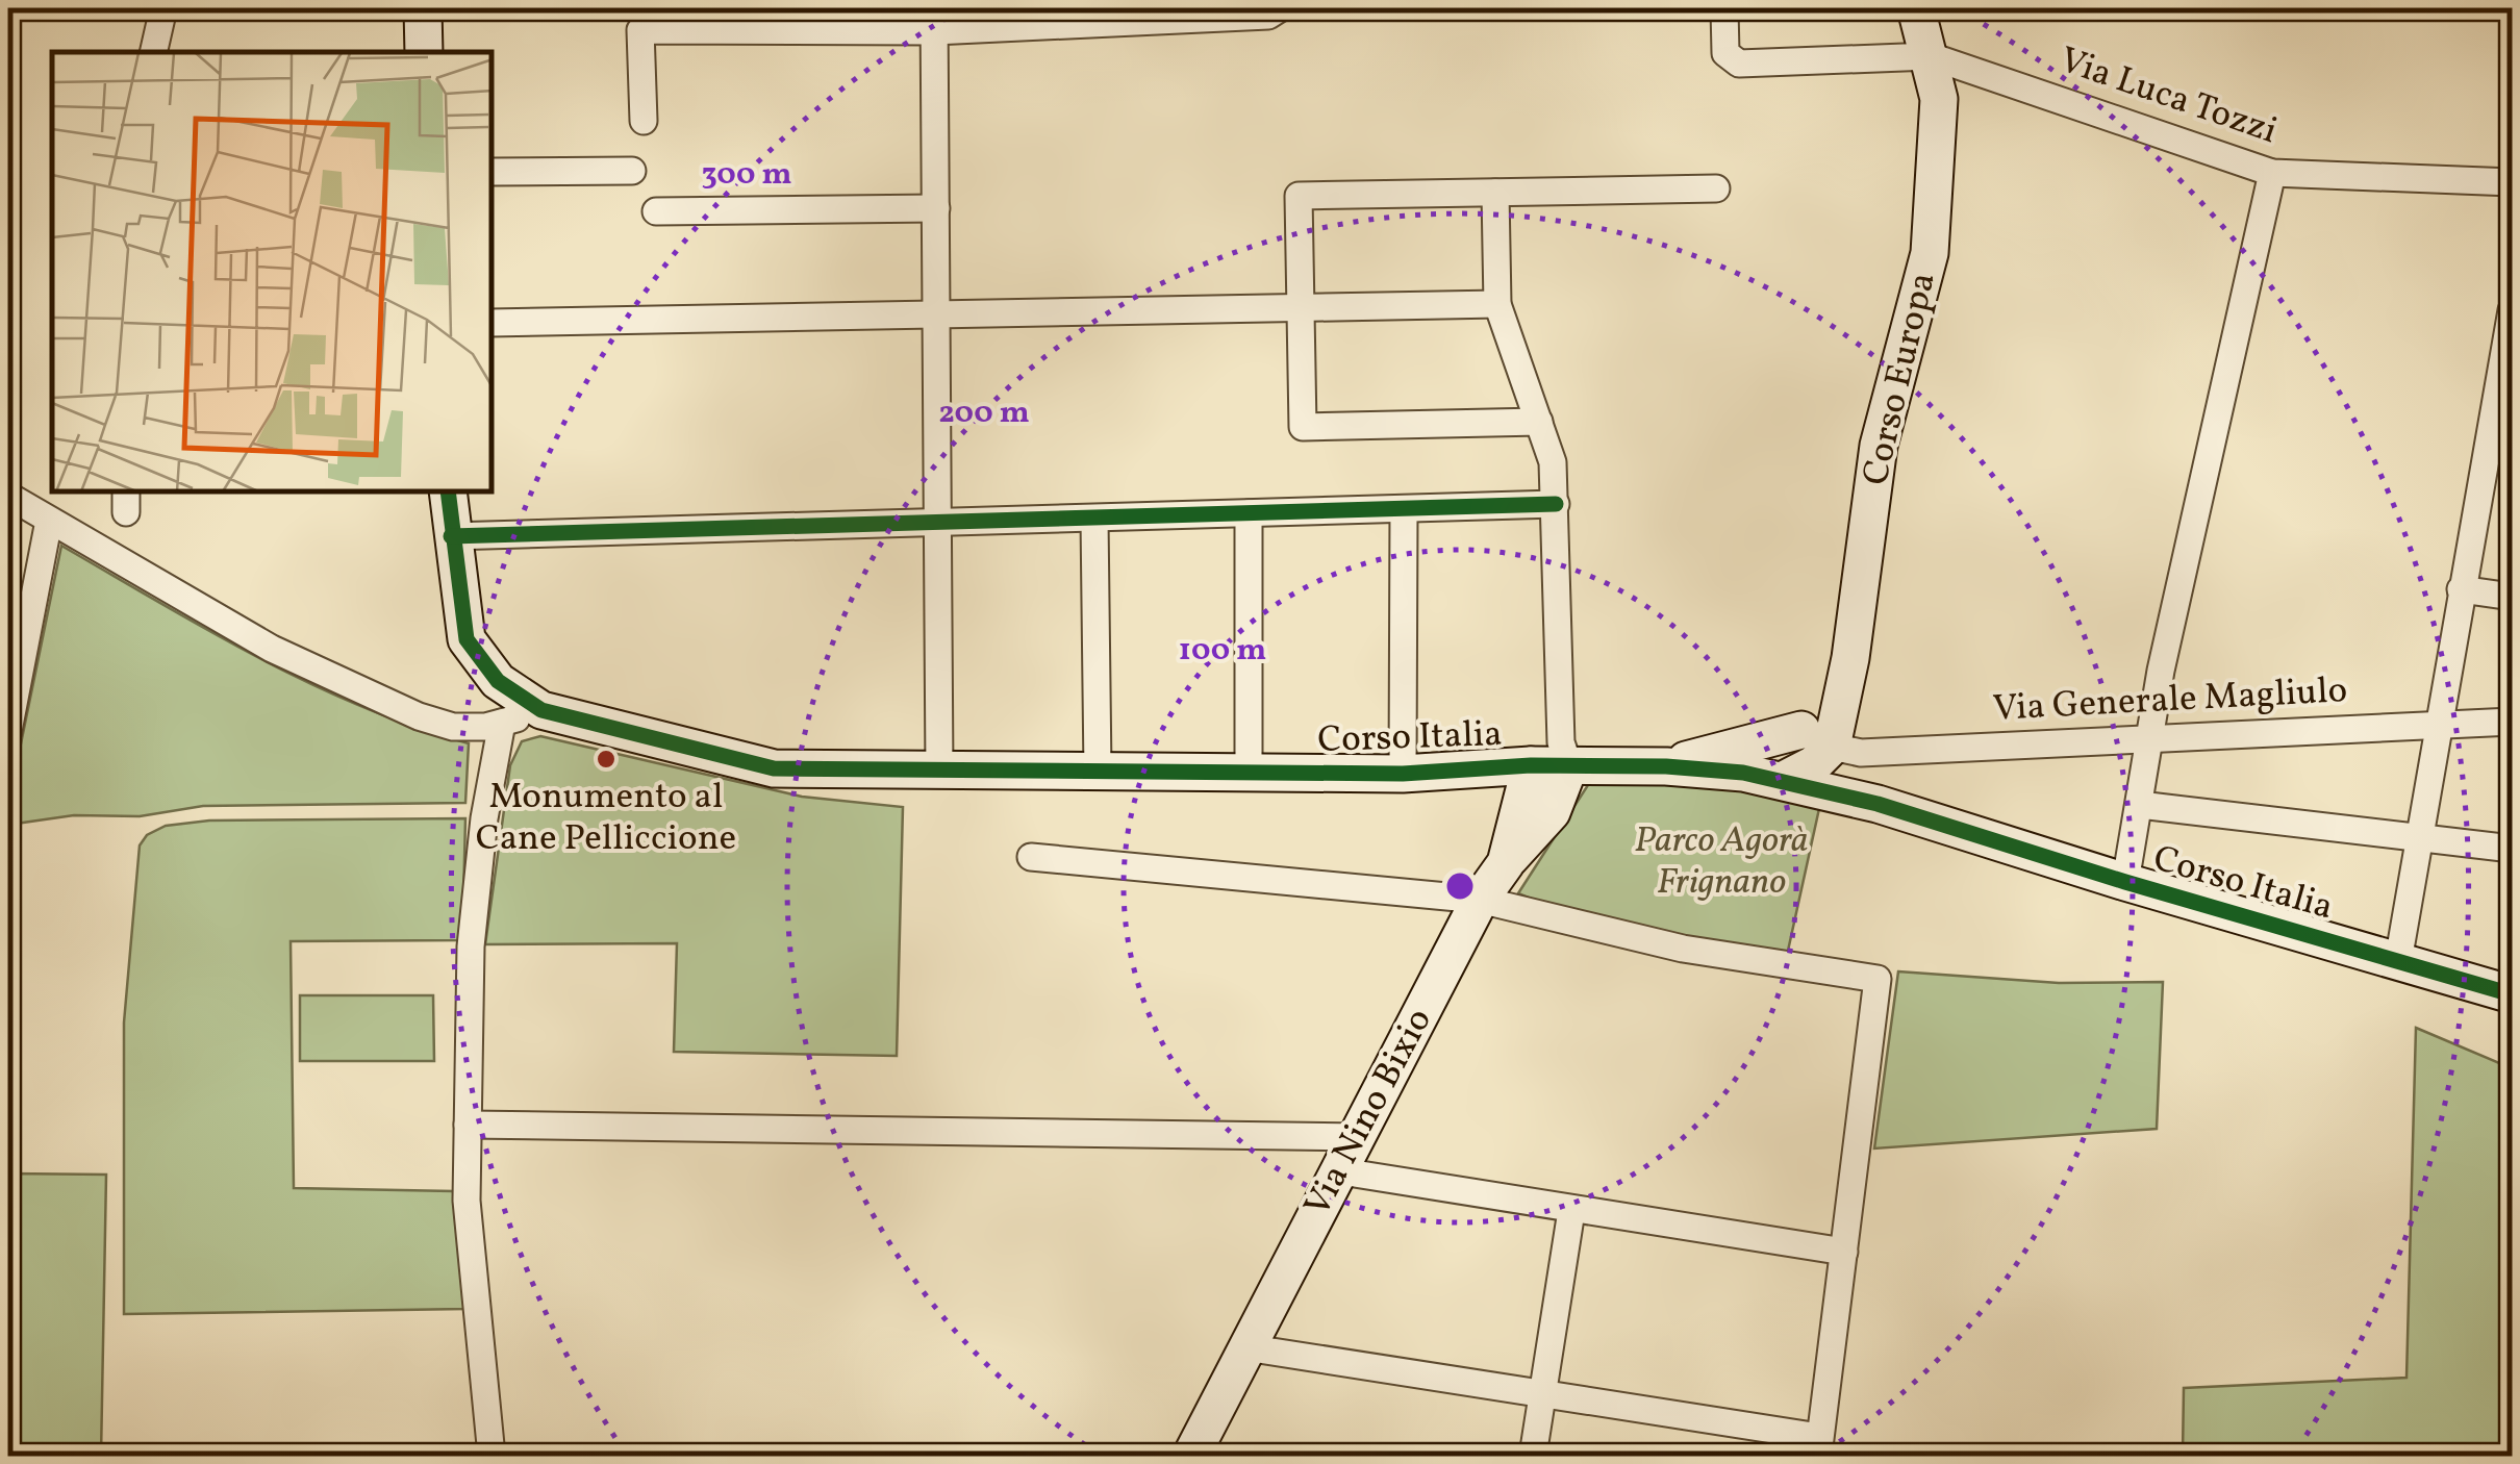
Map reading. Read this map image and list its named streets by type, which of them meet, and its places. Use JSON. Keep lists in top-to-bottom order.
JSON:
{
  "streets": {
    "street": [
      "Via Luca Tozzi",
      "Corso Europa",
      "Via Generale Magliulo",
      "Corso Italia",
      "Via Nino Bixio"
    ]
  },
  "crossings": [
    ["Via Luca Tozzi", "Corso Europa"],
    ["Corso Europa", "Via Generale Magliulo"],
    ["Corso Europa", "Corso Italia"],
    ["Corso Italia", "Via Nino Bixio"]
  ],
  "parks": ["Parco Agorà Frignano"],
  "places": ["Monumento al Cane Pelliccione"],
  "rings": ["300 m", "200 m", "100 m"]
}
